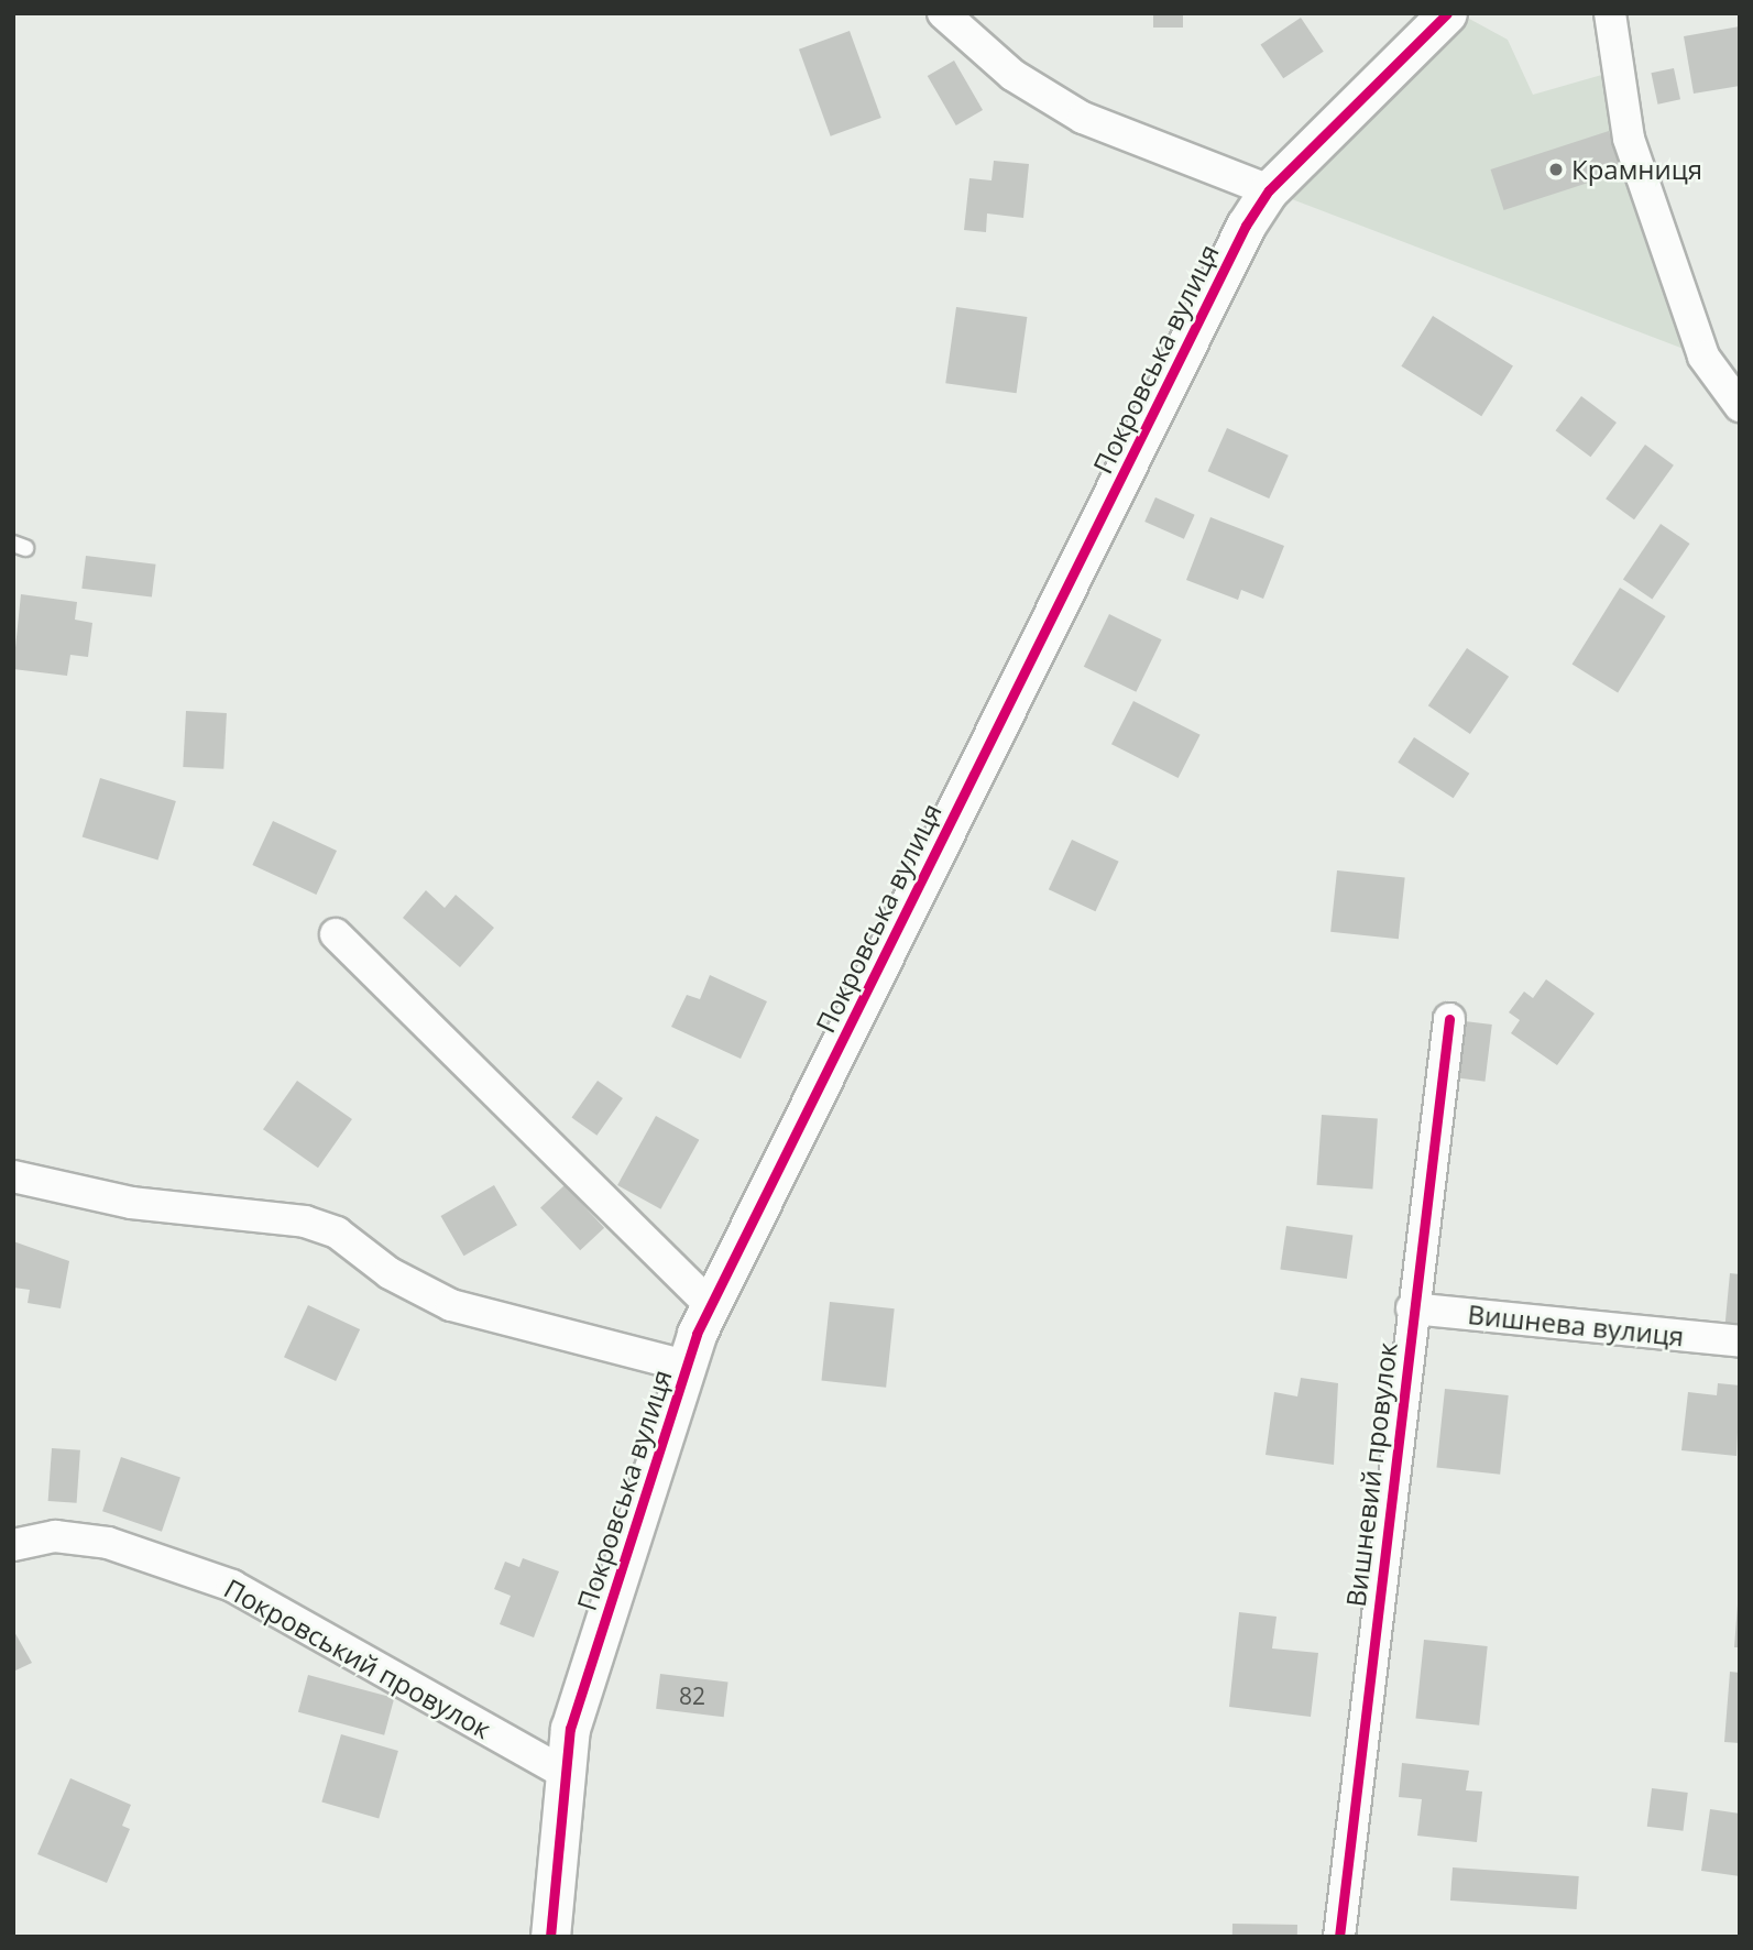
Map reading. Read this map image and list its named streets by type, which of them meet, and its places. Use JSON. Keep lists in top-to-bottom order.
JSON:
{
  "streets": {
    "street": [
      "Покровська вулиця",
      "Вишнева вулиця",
      "Вишневий провулок",
      "Покровський провулок"
    ]
  },
  "crossings": [
    ["Покровська вулиця", "Покровський провулок"],
    ["Вишнева вулиця", "Вишневий провулок"]
  ],
  "places": ["Крамниця"],
  "house_numbers": ["82"]
}
